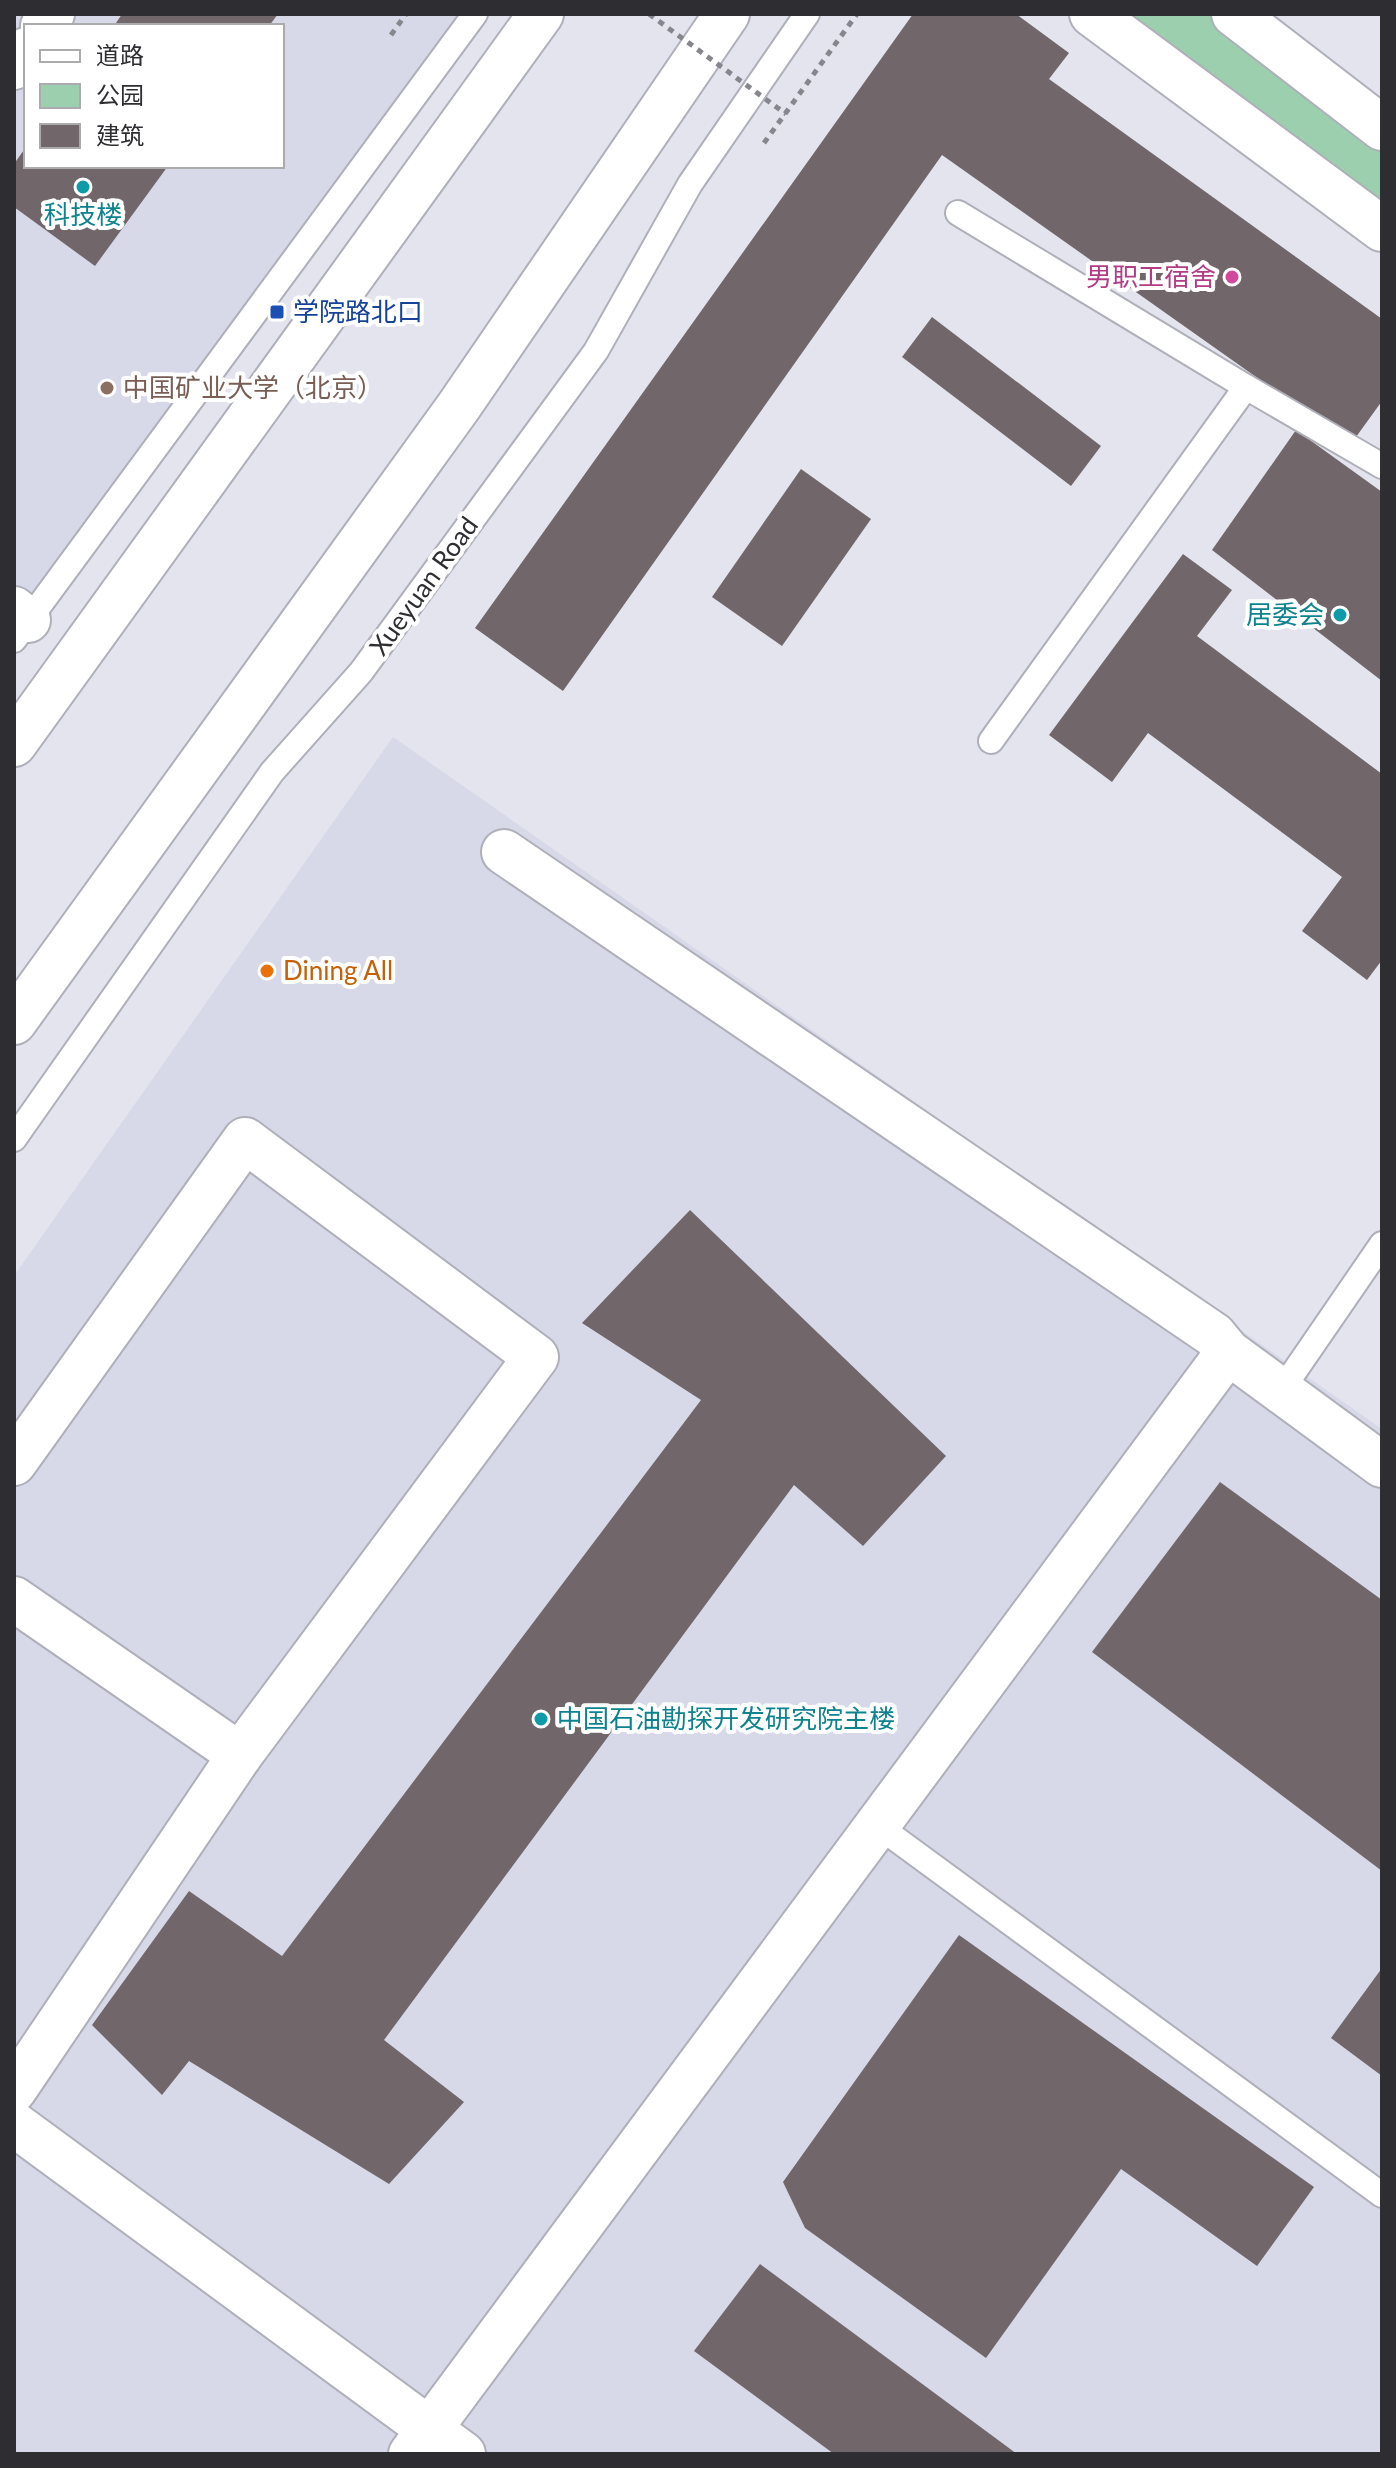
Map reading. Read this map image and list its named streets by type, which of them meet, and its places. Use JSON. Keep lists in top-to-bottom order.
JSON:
{
  "streets": {
    "lane": ["Xueyuan Road"]
  },
  "places": {
    "other": [
      "科技楼",
      "男职工宿舍",
      "中国矿业大学（北京）",
      "居委会",
      "Dining All",
      "中国石油勘探开发研究院主楼"
    ],
    "transit": ["学院路北口"]
  },
  "legend": ["道路", "公园", "建筑"]
}
